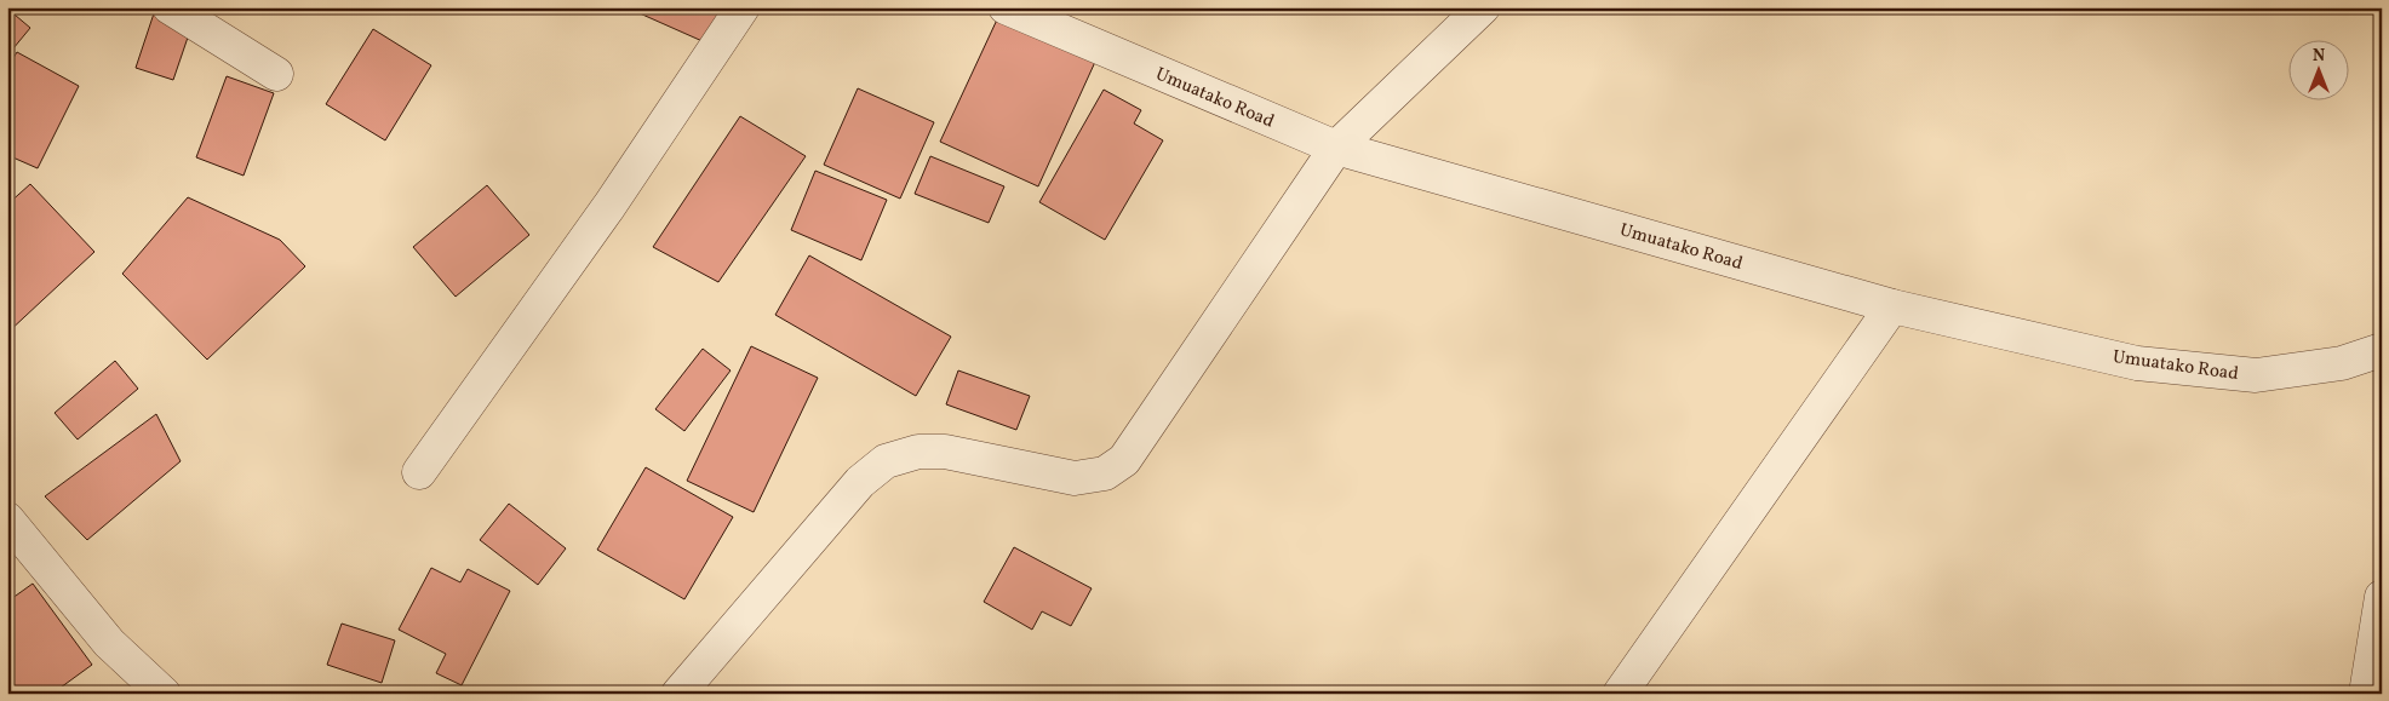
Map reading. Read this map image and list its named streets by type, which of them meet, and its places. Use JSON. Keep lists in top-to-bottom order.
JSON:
{
  "streets": {
    "street": ["Umuatako Road"]
  },
  "north": "top"
}
